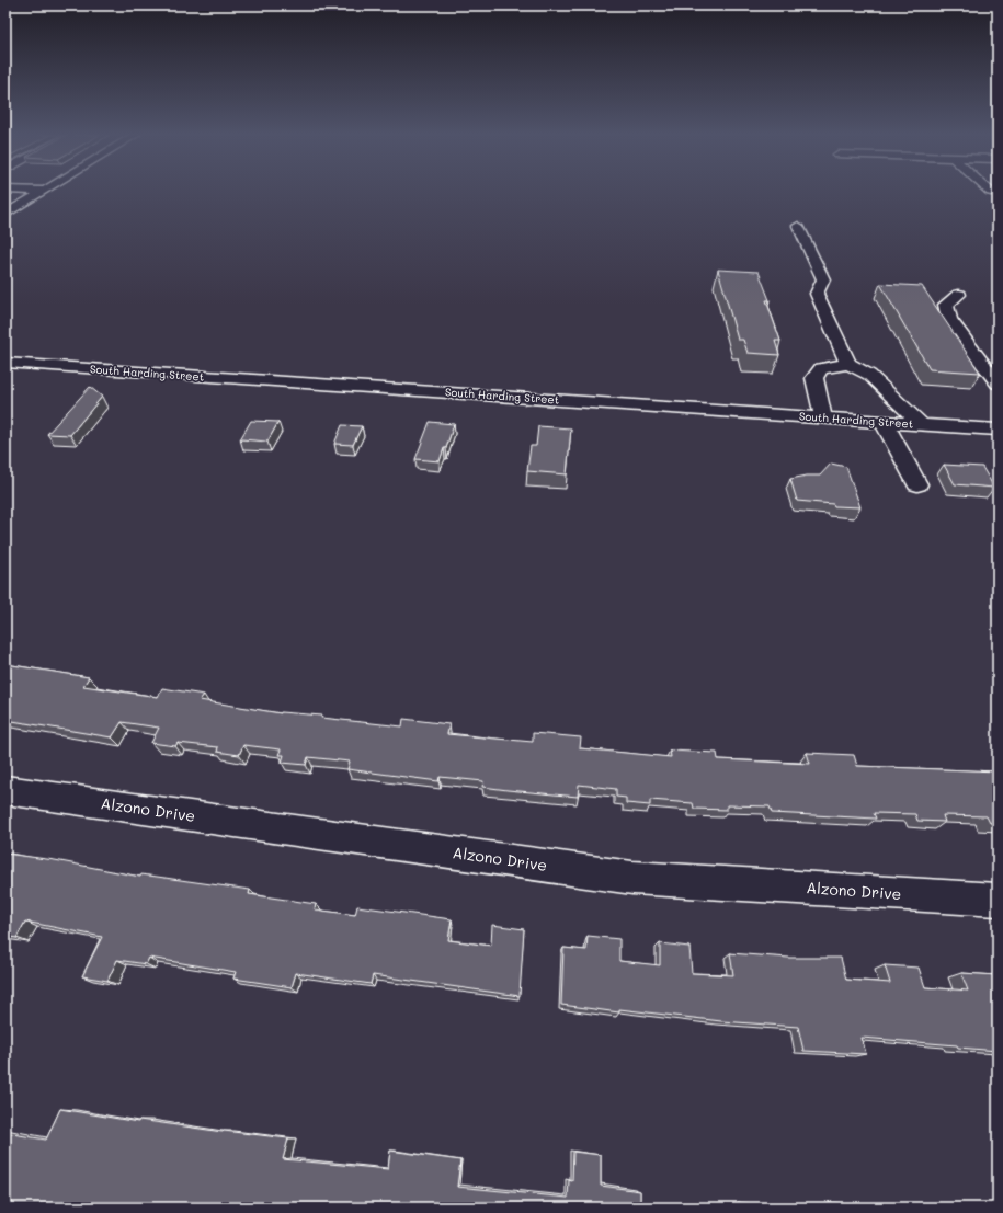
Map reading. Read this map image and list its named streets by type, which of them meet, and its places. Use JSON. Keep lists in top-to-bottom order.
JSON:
{
  "streets": {
    "street": ["South Harding Street", "Alzono Drive"]
  }
}
